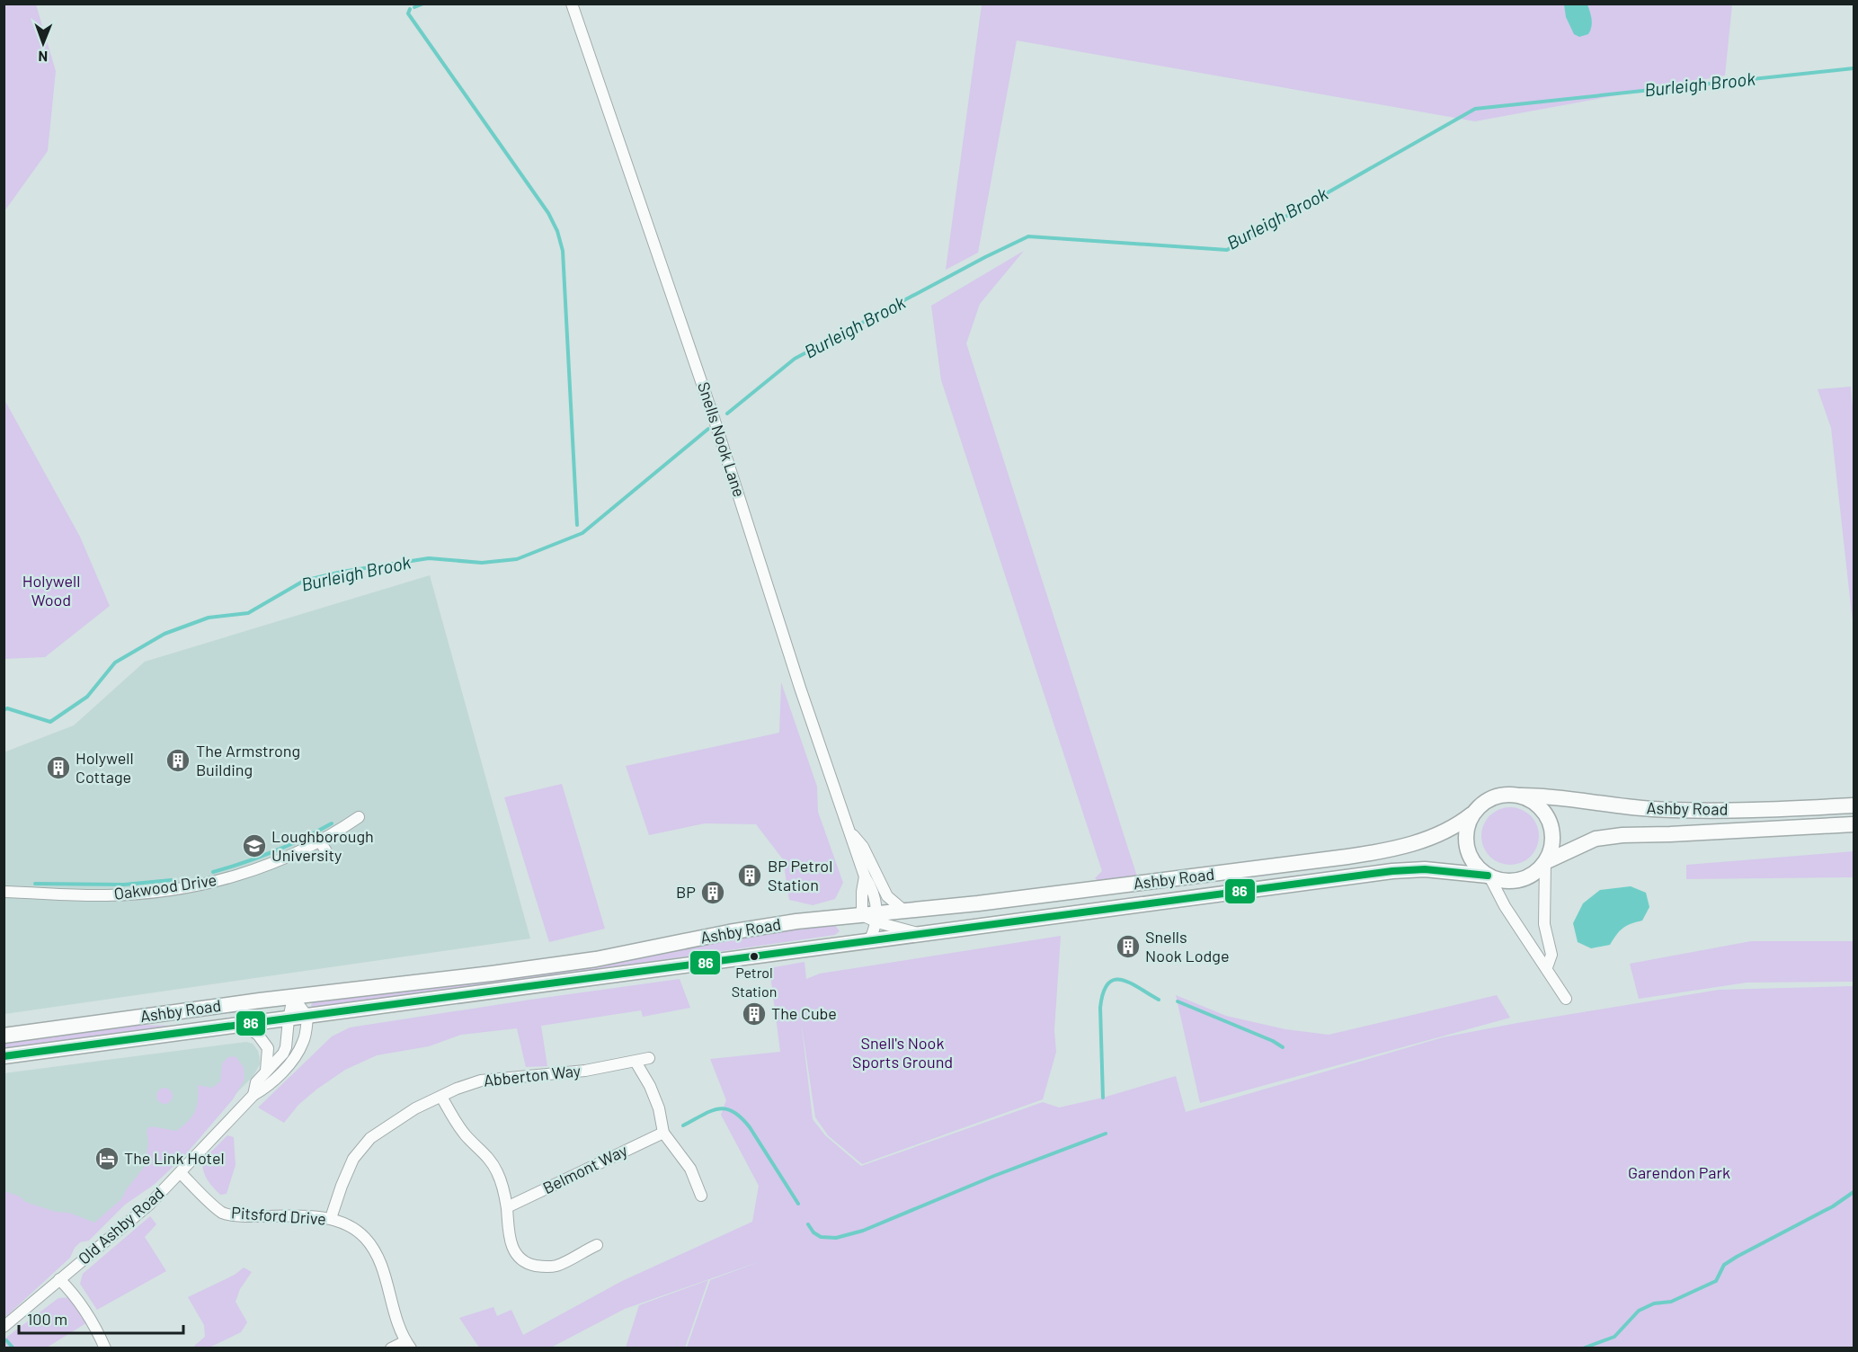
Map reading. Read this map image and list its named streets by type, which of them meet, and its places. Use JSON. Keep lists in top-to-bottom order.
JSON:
{
  "streets": {
    "main road": ["Ashby Road"],
    "street": [
      "Snells Nook Lane",
      "Oakwood Drive",
      "Abberton Way",
      "Belmont Way",
      "Pitsford Drive",
      "Old Ashby Road"
    ]
  },
  "crossings": [
    ["Snells Nook Lane", "Ashby Road"],
    ["Ashby Road", "Old Ashby Road"],
    ["Abberton Way", "Pitsford Drive"],
    ["Pitsford Drive", "Old Ashby Road"]
  ],
  "water": ["Burleigh Brook"],
  "parks": ["Holywell Wood", "Snell's Nook Sports Ground", "Garendon Park"],
  "places": {
    "building": [
      "The Armstrong Building",
      "Holywell Cottage",
      "BP Petrol Station",
      "BP",
      "Snells Nook Lodge",
      "The Cube"
    ],
    "school or university": ["Loughborough University"],
    "other": ["Petrol Station"],
    "hotel": ["The Link Hotel"]
  },
  "lines": ["transit line 86"],
  "scale_bar": "100 m",
  "north": "bottom"
}
